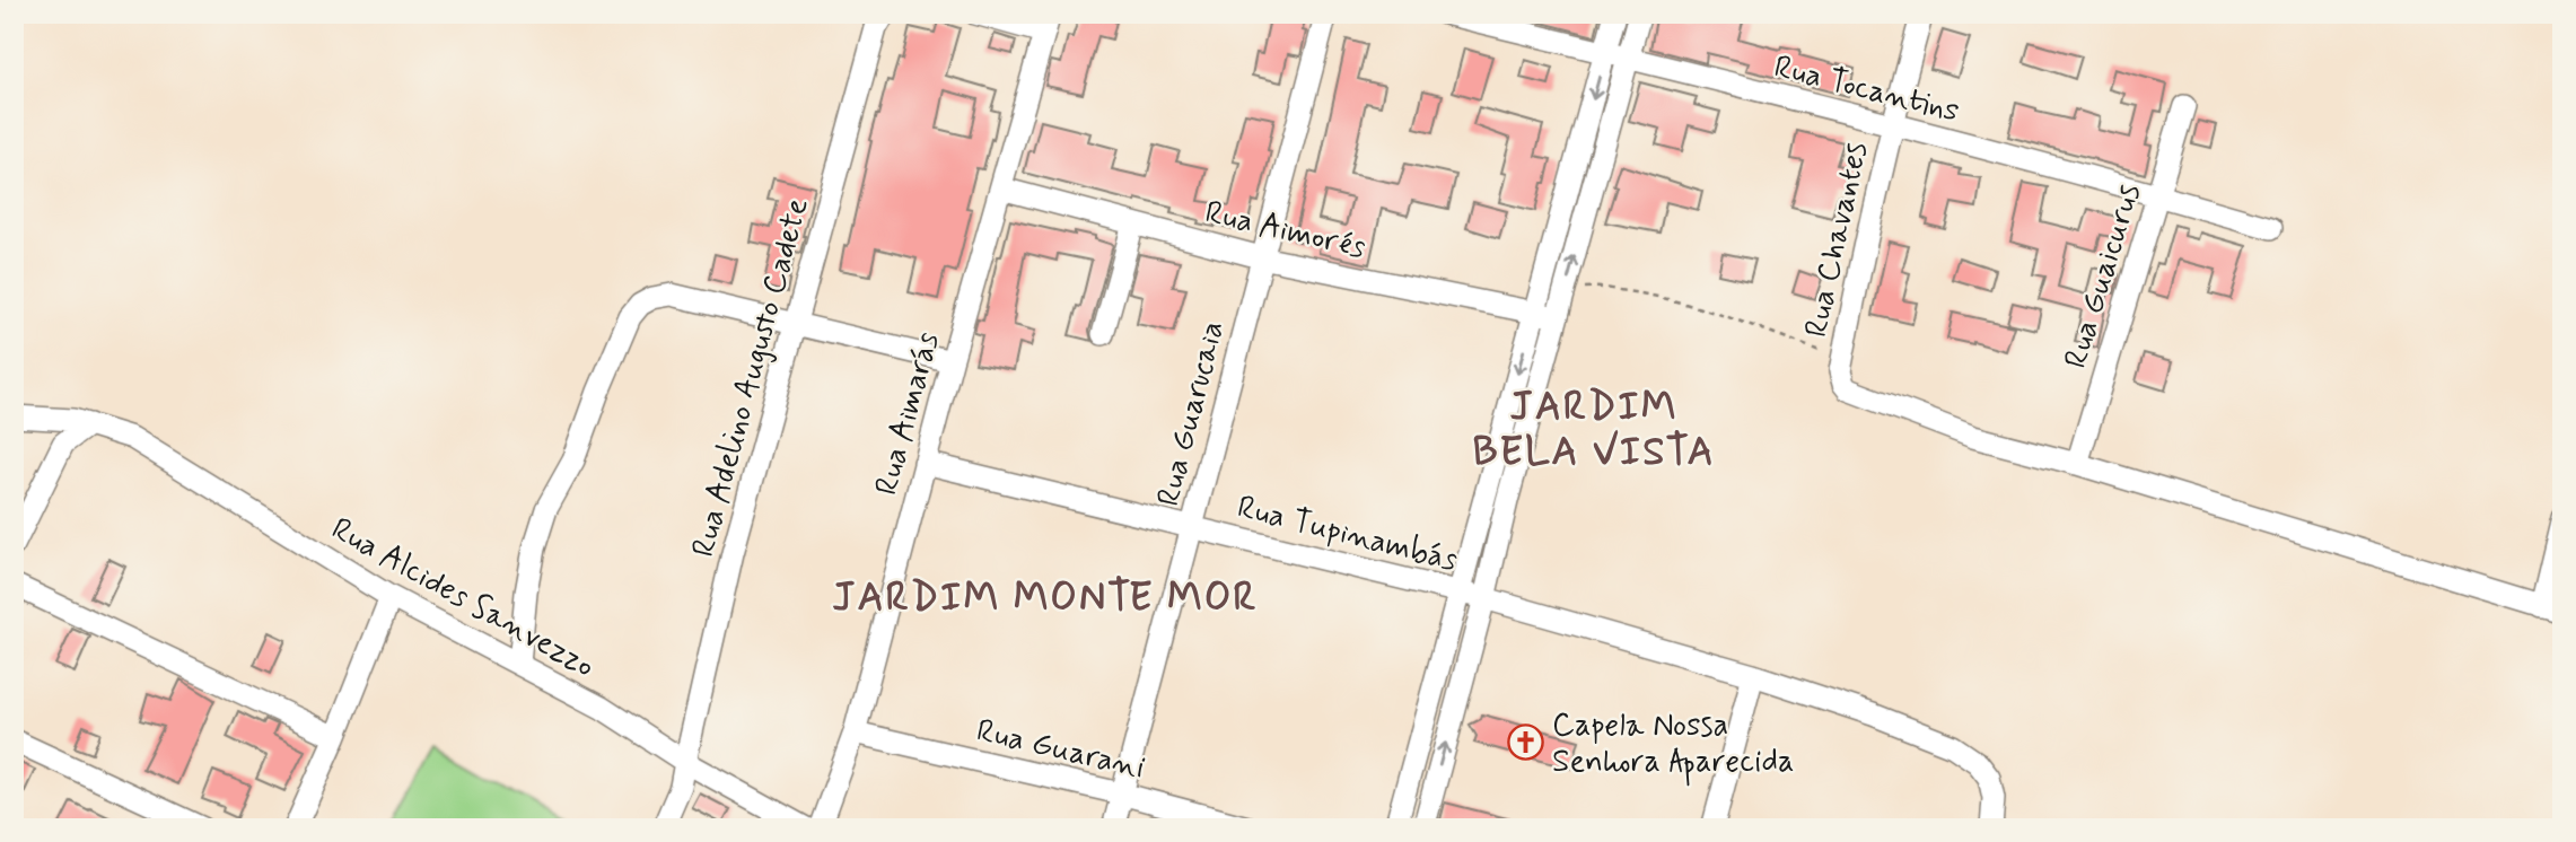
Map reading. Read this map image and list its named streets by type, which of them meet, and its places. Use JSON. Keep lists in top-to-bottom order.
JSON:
{
  "streets": {
    "street": [
      "Rua Tocantins",
      "Rua Aimorés",
      "Rua Chavantes",
      "Rua Guaicurus",
      "Rua Adelino Augusto Cadete",
      "Rua Aimarás",
      "Rua Guarucaia",
      "Rua Tupinambás",
      "Rua Alcides Sanvezzo",
      "Rua Guarani"
    ]
  },
  "crossings": [
    ["Rua Tocantins", "Rua Chavantes"],
    ["Rua Tocantins", "Rua Guaicurus"],
    ["Rua Aimorés", "Rua Aimarás"],
    ["Rua Aimorés", "Rua Guarucaia"],
    ["Rua Chavantes", "Rua Guaicurus"],
    ["Rua Adelino Augusto Cadete", "Rua Alcides Sanvezzo"],
    ["Rua Aimarás", "Rua Tupinambás"],
    ["Rua Aimarás", "Rua Guarani"],
    ["Rua Guarucaia", "Rua Tupinambás"],
    ["Rua Guarucaia", "Rua Guarani"]
  ],
  "districts": ["JARDIM BELA VISTA", "JARDIM MONTE MOR"],
  "places": {
    "church": ["Capela Nossa Senhora Aparecida"]
  }
}
